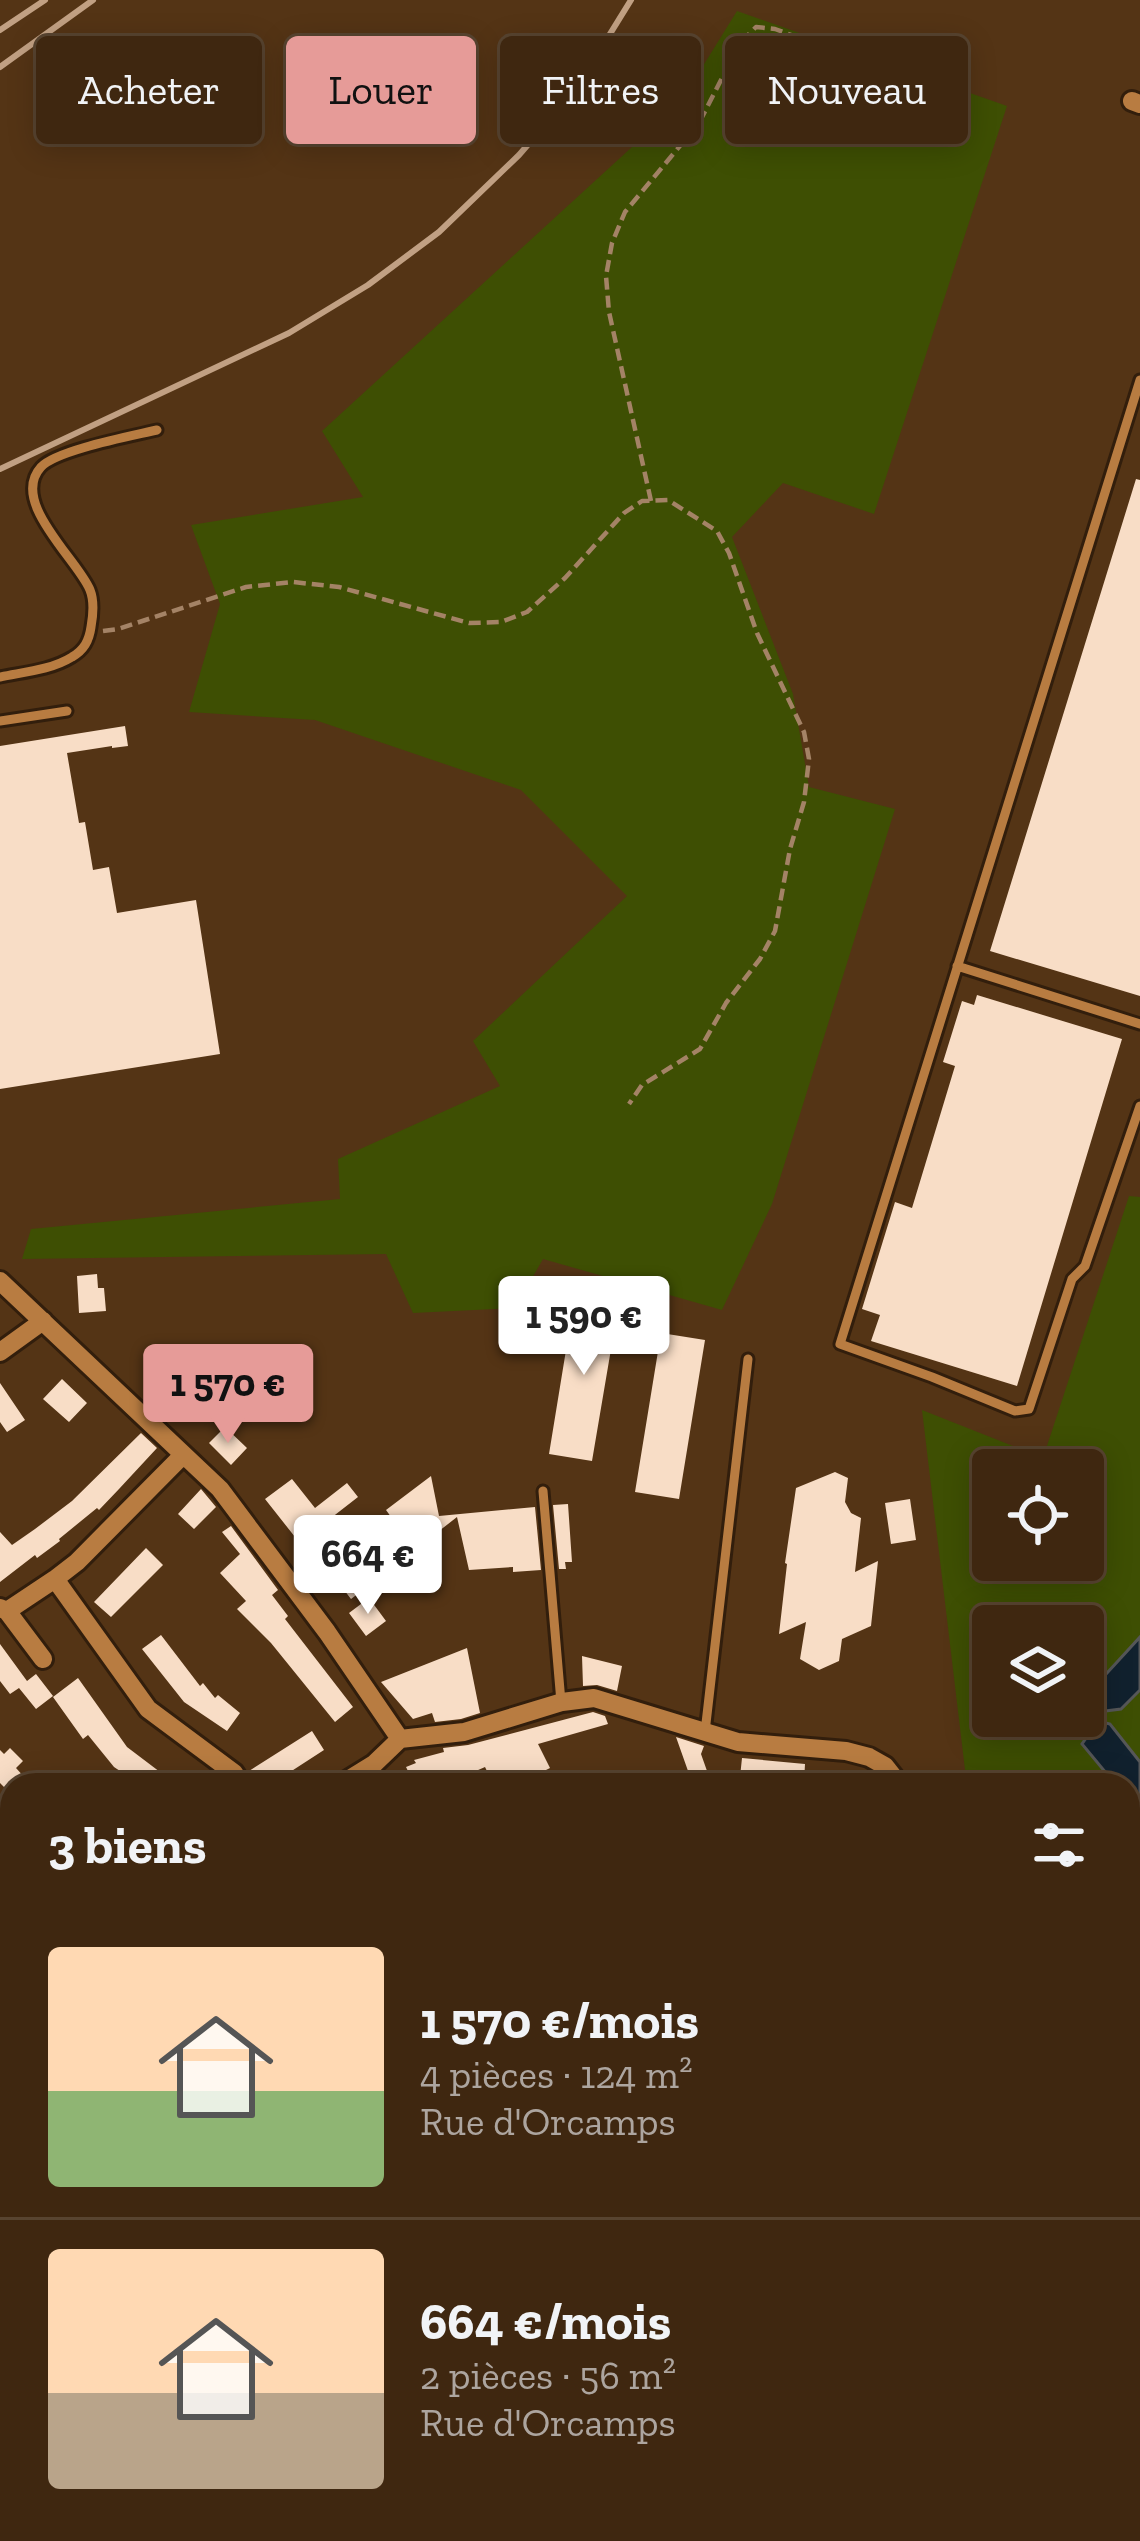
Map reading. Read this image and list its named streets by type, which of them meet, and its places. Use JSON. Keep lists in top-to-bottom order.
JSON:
{
  "page": {
    "chip": [
      "Acheter",
      "Louer",
      "Filtres",
      "Nouveau"
    ],
    "price": ["1 590 €", "1 570 €", "664 €"],
    "heading": "3 biens",
    "list": [
      {
        "name": "1 570 €/mois",
        "note": "4 pièces · 124 m² · Rue d'Orcamps"
      },
      {
        "name": "664 €/mois",
        "note": "2 pièces · 56 m² · Rue d'Orcamps"
      }
    ]
  }
}
